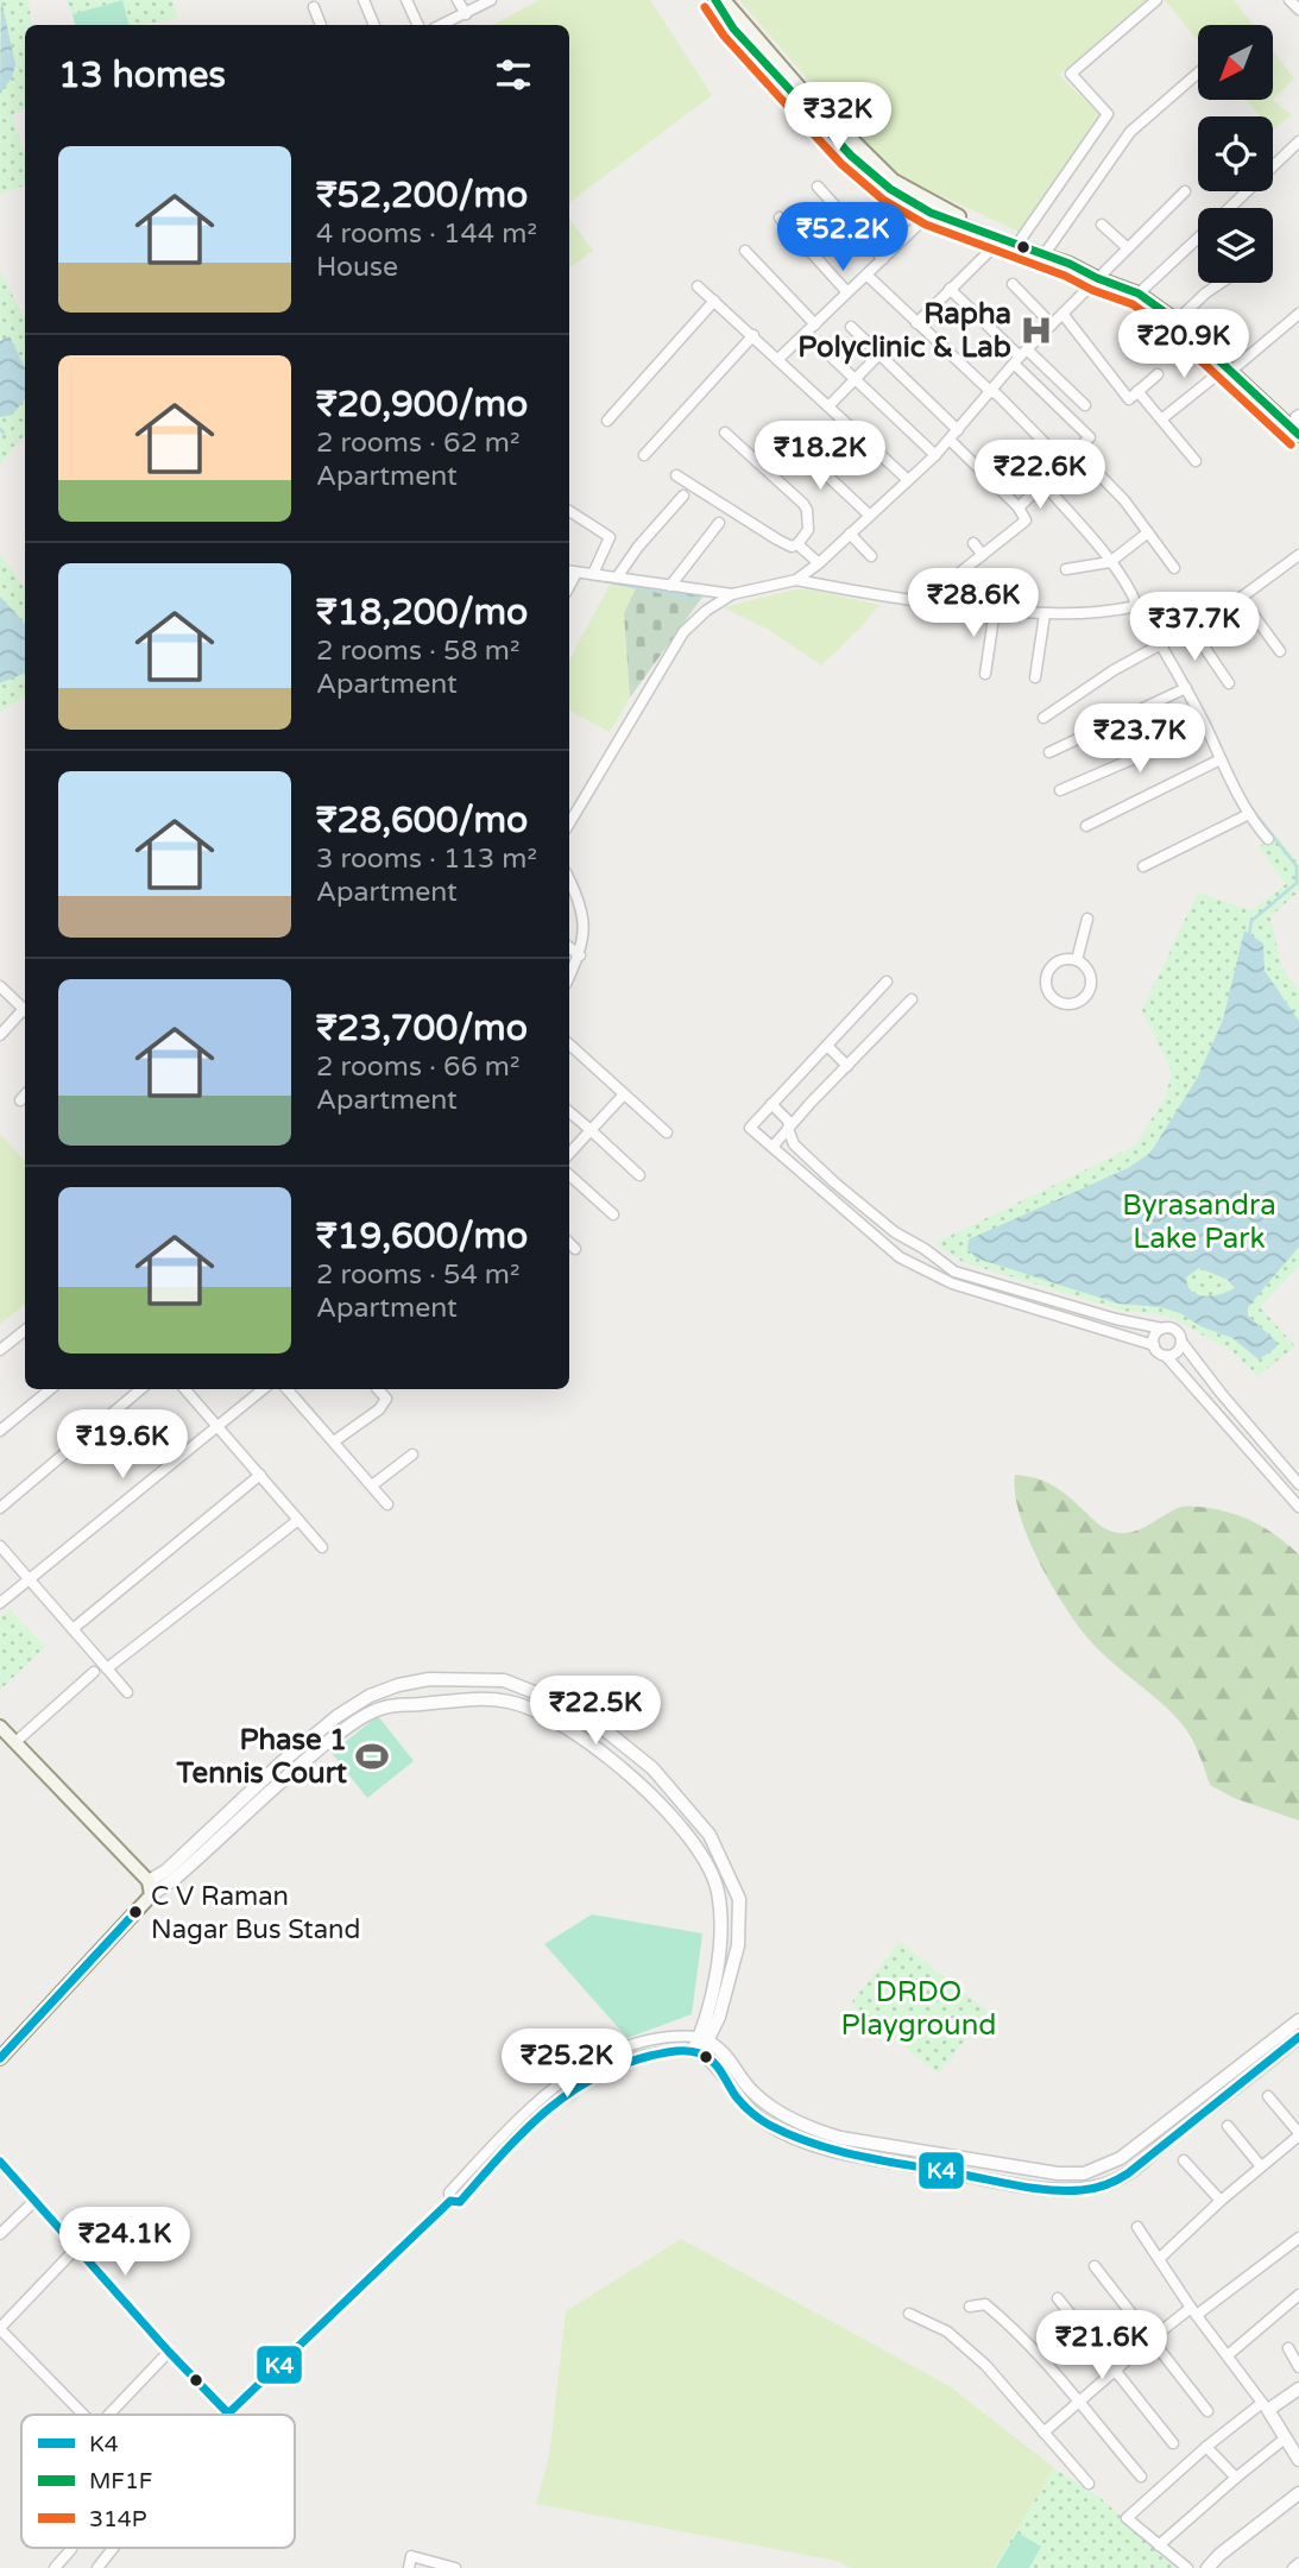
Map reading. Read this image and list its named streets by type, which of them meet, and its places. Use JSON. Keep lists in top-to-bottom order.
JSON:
{
  "parks": ["Byrasandra Lake Park", "DRDO Playground"],
  "places": {
    "hospital": ["Rapha Polyclinic & Lab"],
    "sports": ["Phase 1 Tennis Court"],
    "other": ["C V Raman Nagar Bus Stand"]
  },
  "lines": ["transit line MF1F", "transit line 314P", "transit line K4"],
  "legend": ["K4", "MF1F", "314P"],
  "north": "bottom left",
  "page": {
    "heading": "13 homes",
    "price": [
      "₹32K",
      "₹52.2K",
      "₹20.9K",
      "₹18.2K",
      "₹22.6K",
      "₹28.6K",
      "₹37.7K",
      "₹23.7K",
      "₹19.6K",
      "₹22.5K",
      "₹25.2K",
      "₹24.1K",
      "₹21.6K"
    ],
    "list": [
      {
        "name": "₹52,200/mo",
        "note": "4 rooms · 144 m² · House"
      },
      {
        "name": "₹20,900/mo",
        "note": "2 rooms · 62 m² · Apartment"
      },
      {
        "name": "₹18,200/mo",
        "note": "2 rooms · 58 m² · Apartment"
      },
      {
        "name": "₹28,600/mo",
        "note": "3 rooms · 113 m² · Apartment"
      },
      {
        "name": "₹23,700/mo",
        "note": "2 rooms · 66 m² · Apartment"
      },
      {
        "name": "₹19,600/mo",
        "note": "2 rooms · 54 m² · Apartment"
      }
    ]
  }
}
